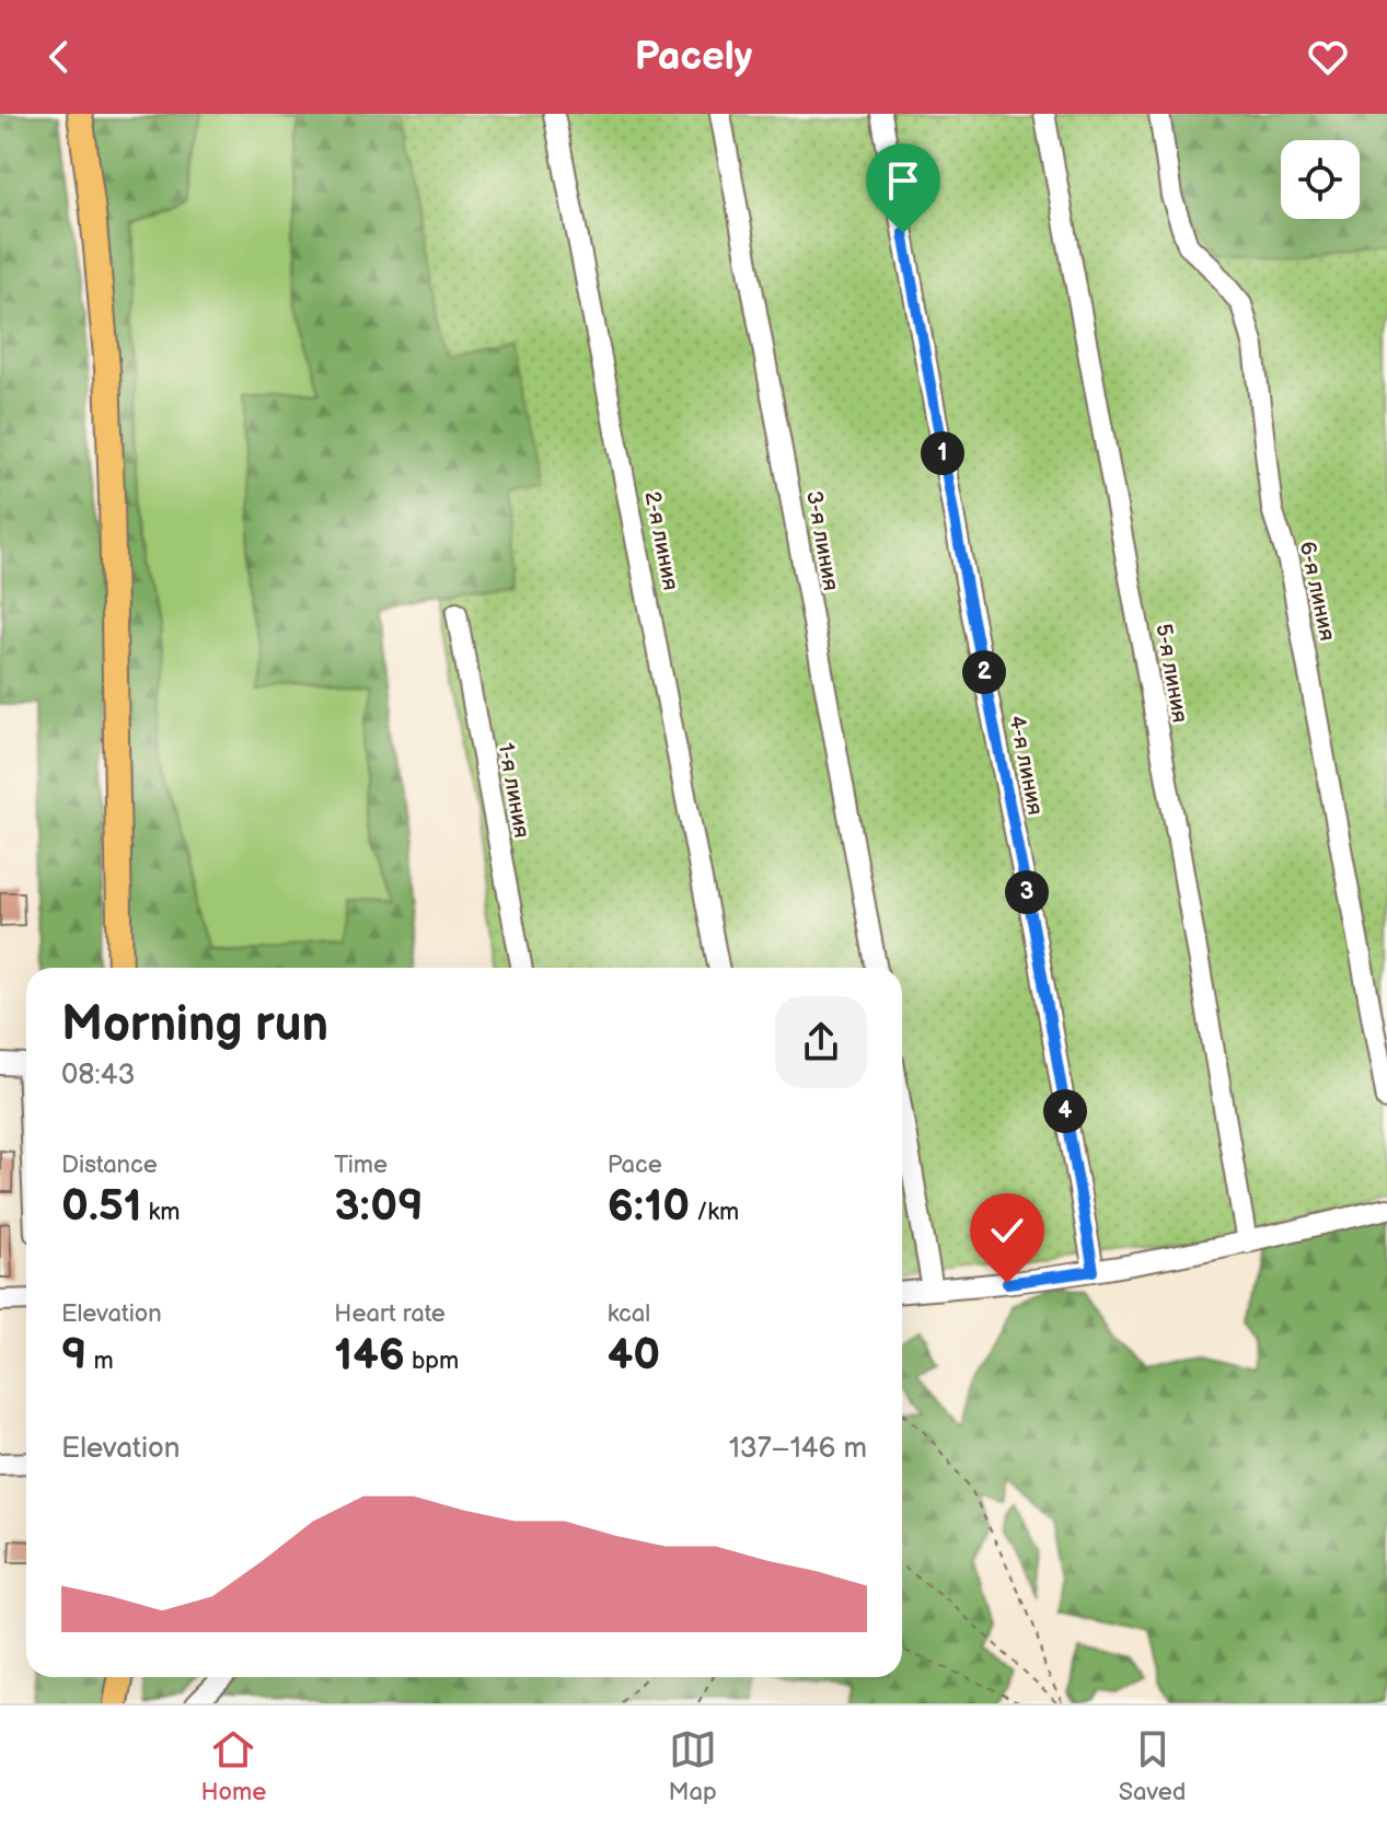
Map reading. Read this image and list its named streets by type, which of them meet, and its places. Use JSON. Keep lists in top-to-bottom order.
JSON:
{
  "streets": {
    "street": [
      "2-я линия",
      "3-я линия",
      "6-я линия",
      "5-я линия",
      "4-я линия",
      "1-я линия"
    ]
  },
  "page": {
    "header": "Pacely",
    "pins": [
      "1",
      "2",
      "3",
      "4"
    ],
    "heading": ["Morning run", "08:43"],
    "stats": [
      ["Distance", "0.51 km"],
      ["Time", "3:09"],
      ["Pace", "6:10 /km"],
      ["Elevation", "9 m"],
      ["Heart rate", "146 bpm"],
      ["kcal", "40"]
    ],
    "chart": ["Elevation", "137–146 m"],
    "tabs": ["Home", "Map", "Saved"]
  }
}
